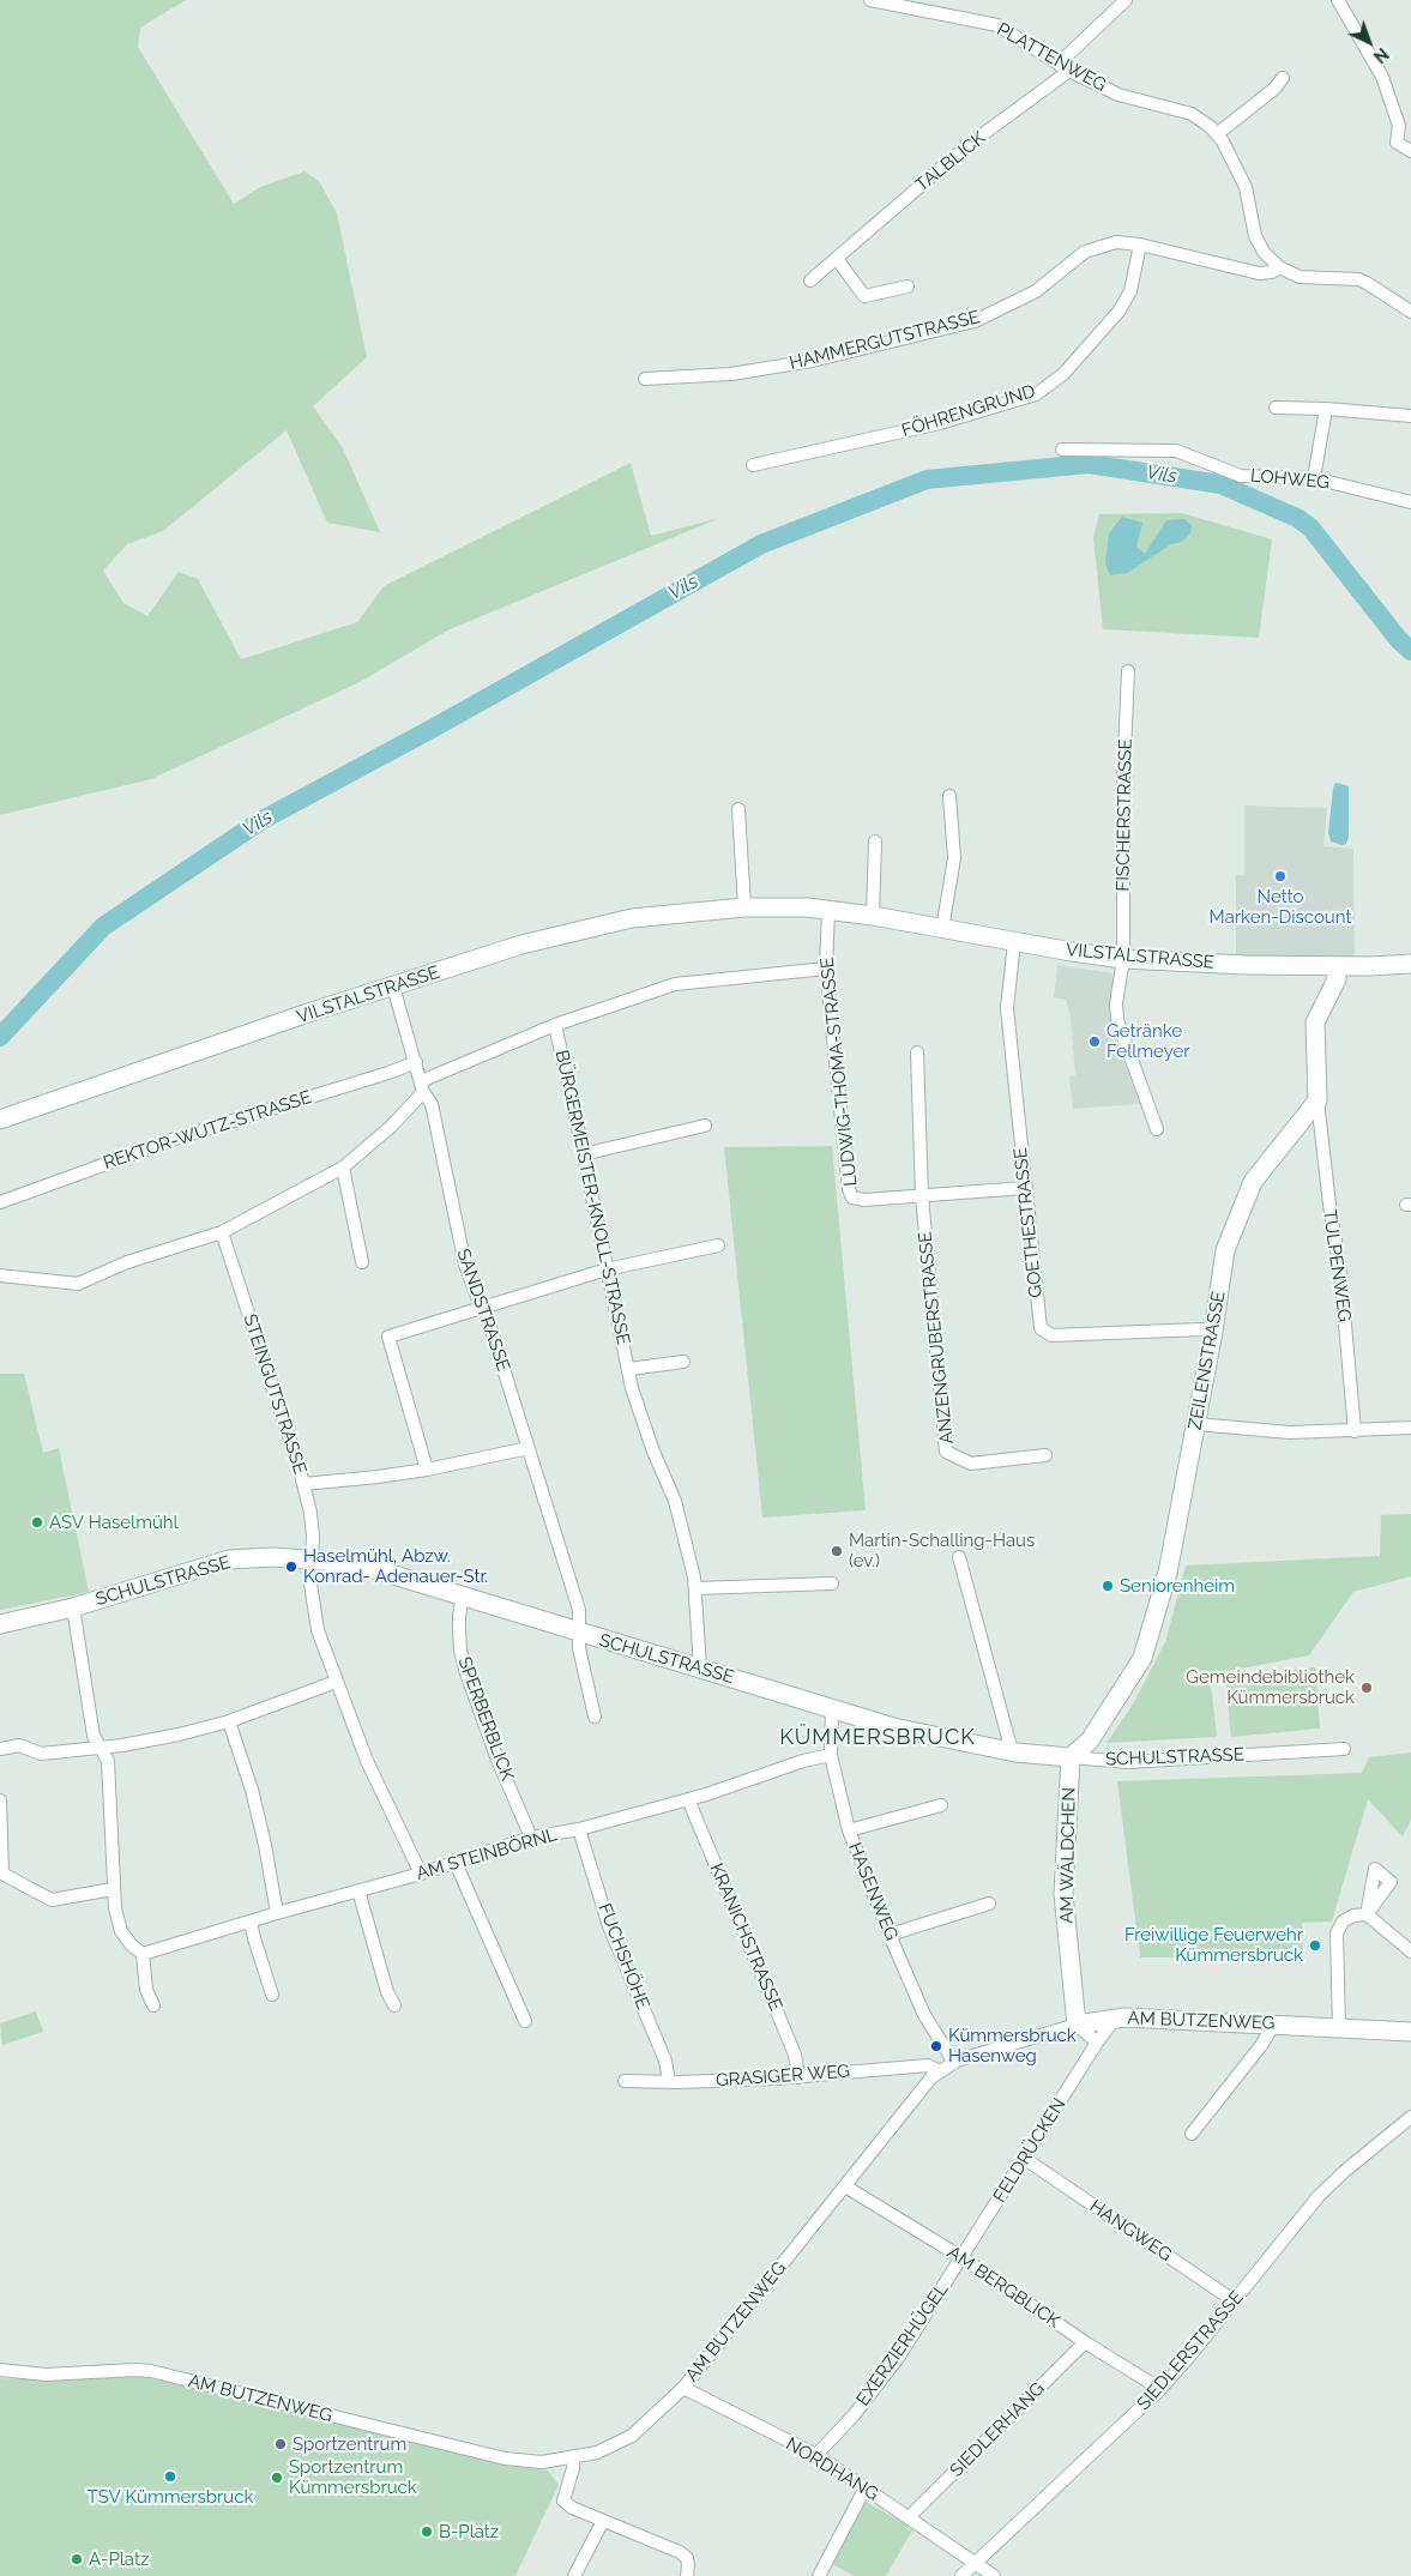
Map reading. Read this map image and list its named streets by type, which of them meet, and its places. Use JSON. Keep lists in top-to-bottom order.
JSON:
{
  "streets": {
    "street": [
      "PLATTENWEG",
      "TALBLICK",
      "HAMMERGUTSTRASSE",
      "FÖHRENGRUND",
      "LOHWEG",
      "FISCHERSTRASSE",
      "VILSTALSTRASSE",
      "LUDWIG-THOMA-STRASSE",
      "REKTOR-WUTZ-STRASSE",
      "BÜRGERMEISTER-KNOLL-STRASSE",
      "GOETHESTRASSE",
      "TULPENWEG",
      "SANDSTRASSE",
      "ANZENGRUBERSTRASSE",
      "ZEILENSTRASSE",
      "STEINGUTSTRASSE",
      "SCHULSTRASSE",
      "SPERBERBLICK",
      "AM STEINBÖRNL",
      "AM WÄLDCHEN",
      "HASENWEG",
      "KRANICHSTRASSE",
      "FUCHSHÖHE",
      "AM BUTZENWEG",
      "GRASIGER WEG",
      "FELDRÜCKEN",
      "HANGWEG",
      "AM BERGBLICK",
      "EXERZIERHÜGEL",
      "SIEDLERSTRASSE",
      "SIEDLERHANG",
      "NORDHANG"
    ]
  },
  "crossings": [
    ["PLATTENWEG", "TALBLICK"],
    ["PLATTENWEG", "HAMMERGUTSTRASSE"],
    ["HAMMERGUTSTRASSE", "FÖHRENGRUND"],
    ["FISCHERSTRASSE", "VILSTALSTRASSE"],
    ["VILSTALSTRASSE", "LUDWIG-THOMA-STRASSE"],
    ["VILSTALSTRASSE", "GOETHESTRASSE"],
    ["VILSTALSTRASSE", "SANDSTRASSE"],
    ["LUDWIG-THOMA-STRASSE", "ANZENGRUBERSTRASSE"],
    ["REKTOR-WUTZ-STRASSE", "SANDSTRASSE"],
    ["BÜRGERMEISTER-KNOLL-STRASSE", "SCHULSTRASSE"],
    ["GOETHESTRASSE", "ZEILENSTRASSE"],
    ["TULPENWEG", "ZEILENSTRASSE"],
    ["SANDSTRASSE", "SCHULSTRASSE"],
    ["ZEILENSTRASSE", "SCHULSTRASSE"],
    ["ZEILENSTRASSE", "AM WÄLDCHEN"],
    ["STEINGUTSTRASSE", "SCHULSTRASSE"],
    ["STEINGUTSTRASSE", "AM STEINBÖRNL"],
    ["SCHULSTRASSE", "SPERBERBLICK"],
    ["SCHULSTRASSE", "AM WÄLDCHEN"],
    ["SCHULSTRASSE", "HASENWEG"],
    ["SPERBERBLICK", "AM STEINBÖRNL"],
    ["AM STEINBÖRNL", "HASENWEG"],
    ["AM STEINBÖRNL", "KRANICHSTRASSE"],
    ["AM STEINBÖRNL", "FUCHSHÖHE"],
    ["AM WÄLDCHEN", "AM BUTZENWEG"],
    ["HASENWEG", "AM BUTZENWEG"],
    ["KRANICHSTRASSE", "GRASIGER WEG"],
    ["FUCHSHÖHE", "GRASIGER WEG"],
    ["AM BUTZENWEG", "GRASIGER WEG"],
    ["AM BUTZENWEG", "FELDRÜCKEN"],
    ["AM BUTZENWEG", "AM BERGBLICK"],
    ["AM BUTZENWEG", "NORDHANG"],
    ["FELDRÜCKEN", "HANGWEG"],
    ["FELDRÜCKEN", "AM BERGBLICK"],
    ["FELDRÜCKEN", "EXERZIERHÜGEL"],
    ["HANGWEG", "SIEDLERSTRASSE"],
    ["AM BERGBLICK", "EXERZIERHÜGEL"],
    ["AM BERGBLICK", "SIEDLERSTRASSE"],
    ["AM BERGBLICK", "SIEDLERHANG"],
    ["EXERZIERHÜGEL", "NORDHANG"],
    ["SIEDLERSTRASSE", "NORDHANG"],
    ["SIEDLERHANG", "NORDHANG"]
  ],
  "districts": ["KÜMMERSBRUCK"],
  "water": ["Vils"],
  "places": [
    "Netto Marken-Discount",
    "Getränke Fellmeyer",
    "ASV Haselmühl",
    "Martin-Schalling-Haus (ev.)",
    "Haselmühl, Abzw. Konrad- Adenauer-Str.",
    "Seniorenheim",
    "Gemeindebibliothek Kümmersbruck",
    "Freiwillige Feuerwehr Kümmersbruck",
    "Kümmersbruck Hasenweg",
    "Sportzentrum",
    "TSV Kümmersbruck",
    "Sportzentrum Kümmersbruck",
    "B-Platz",
    "A-Platz"
  ],
  "north": "bottom right"
}
